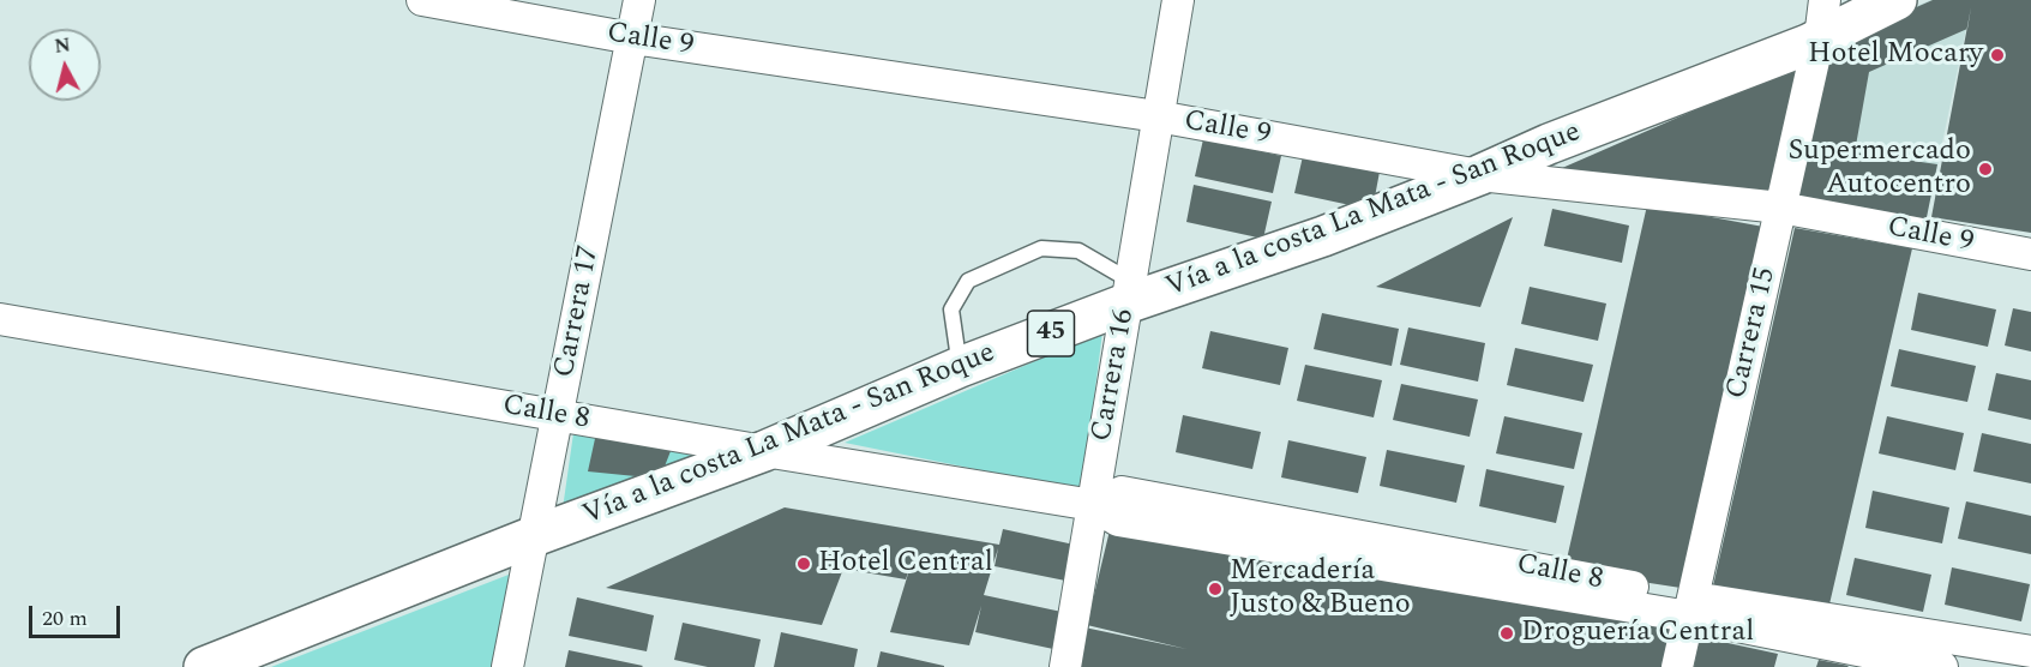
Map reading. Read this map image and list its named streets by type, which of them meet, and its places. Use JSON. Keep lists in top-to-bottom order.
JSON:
{
  "streets": {
    "highway": ["Vía a la costa La Mata - San Roque", "45"],
    "street": [
      "Calle 9",
      "Carrera 17",
      "Carrera 15",
      "Carrera 16",
      "Calle 8"
    ]
  },
  "crossings": [
    ["Calle 9", "Vía a la costa La Mata - San Roque"],
    ["Calle 9", "Carrera 17"],
    ["Calle 9", "Carrera 15"],
    ["Calle 9", "Carrera 16"],
    ["Vía a la costa La Mata - San Roque", "Carrera 17"],
    ["Vía a la costa La Mata - San Roque", "Carrera 15"],
    ["Vía a la costa La Mata - San Roque", "Carrera 16"],
    ["Vía a la costa La Mata - San Roque", "Calle 8"],
    ["Carrera 17", "Calle 8"],
    ["Carrera 15", "Calle 8"],
    ["Carrera 16", "Calle 8"]
  ],
  "places": [
    "Hotel Mocary",
    "Supermercado Autocentro",
    "Hotel Central",
    "Mercadería Justo & Bueno",
    "Droguería Central"
  ],
  "scale_bar": "20 m",
  "north": "top"
}
